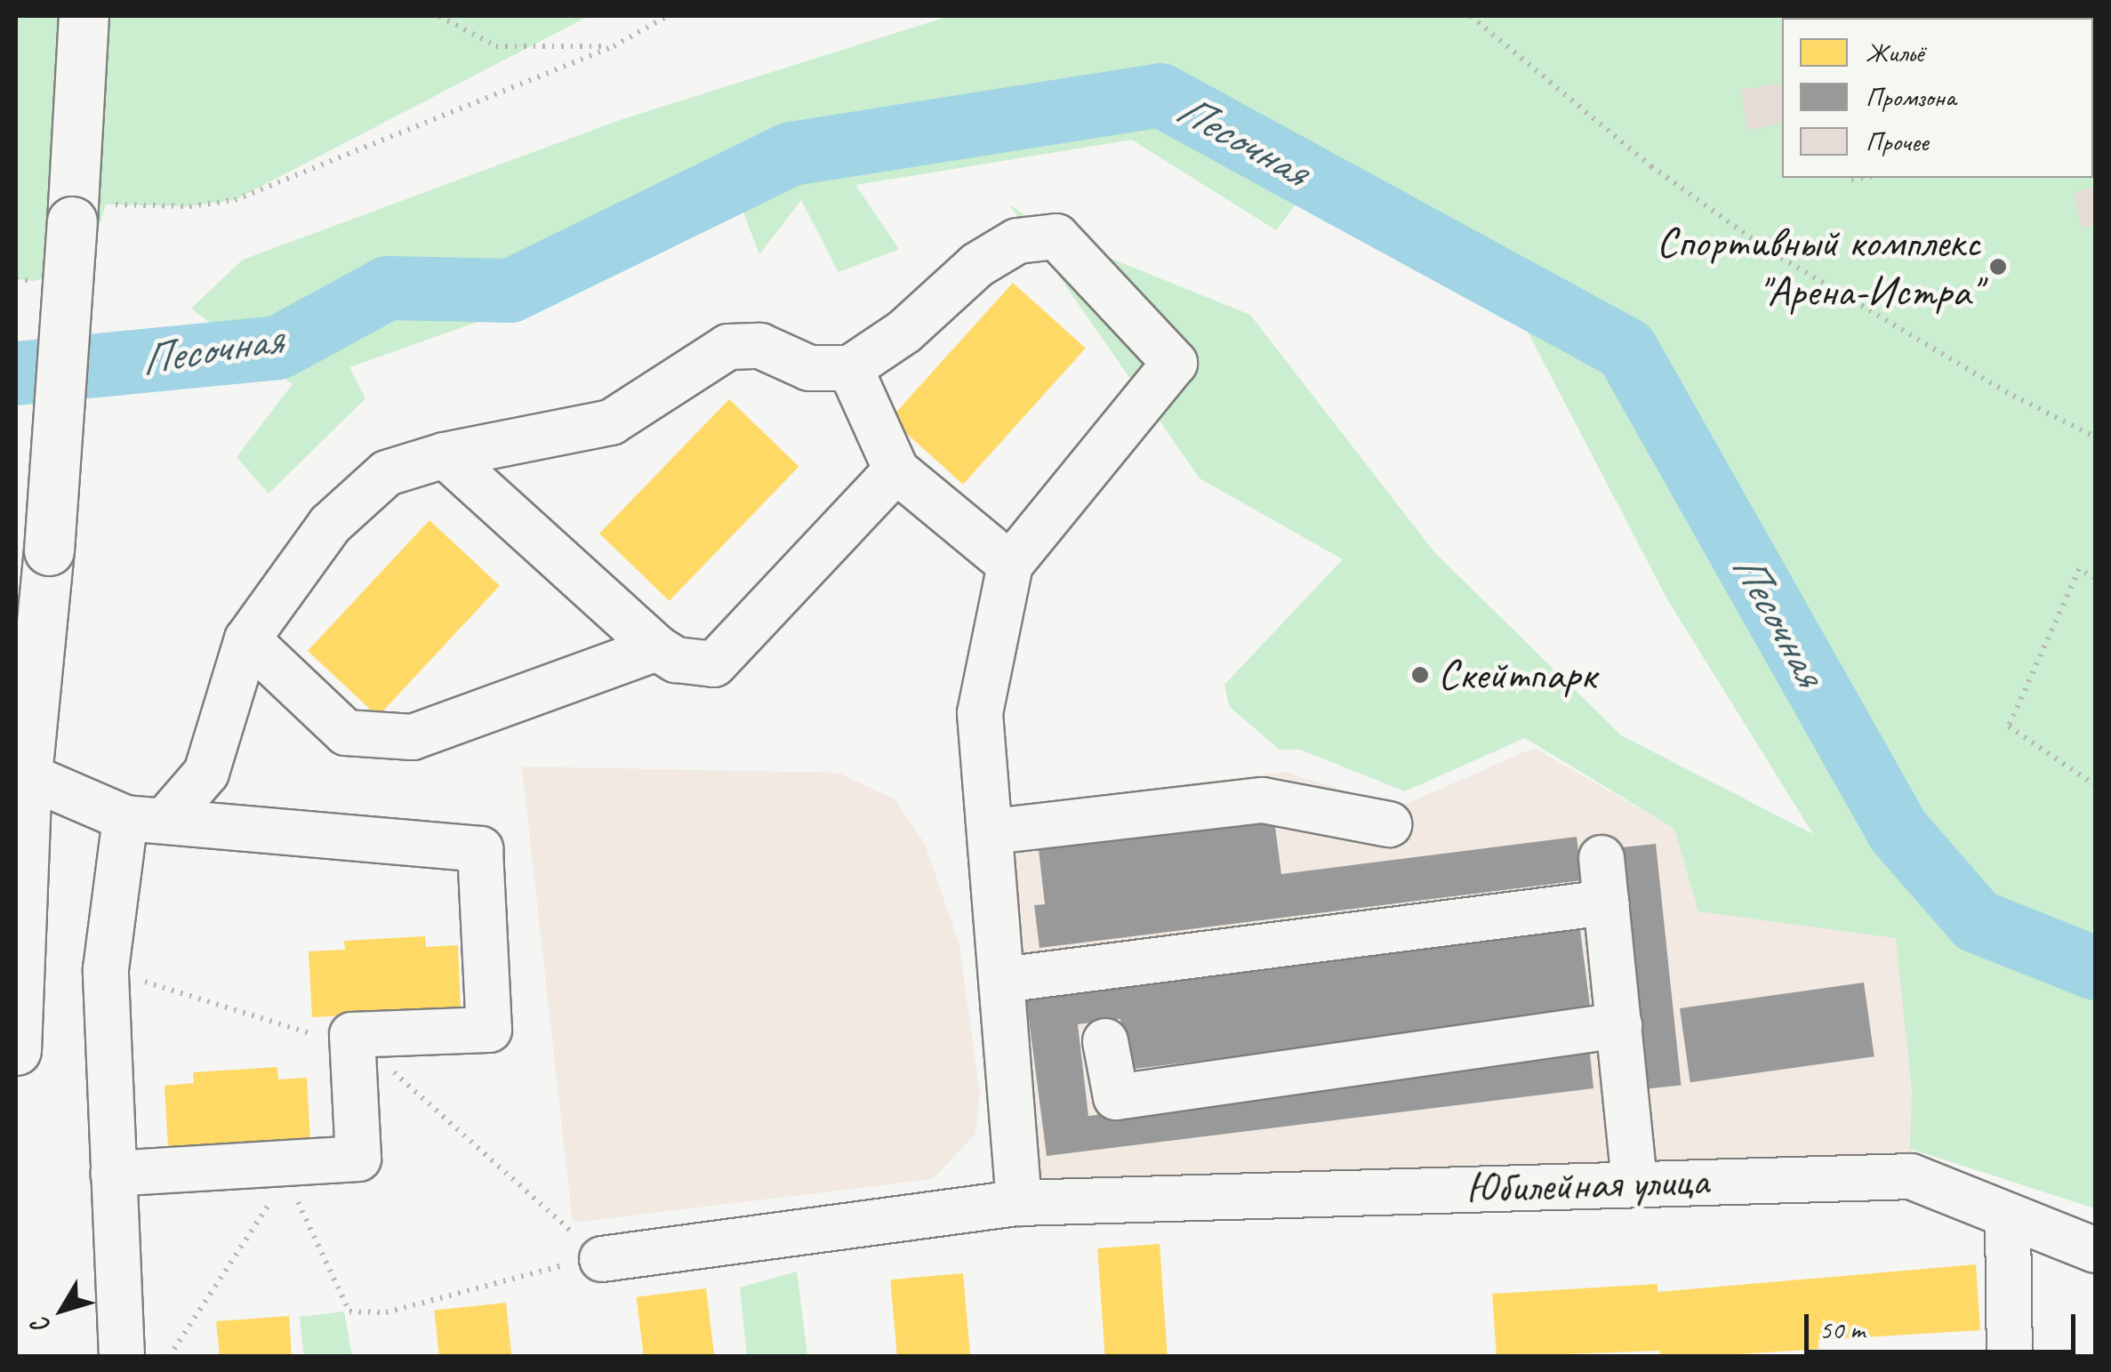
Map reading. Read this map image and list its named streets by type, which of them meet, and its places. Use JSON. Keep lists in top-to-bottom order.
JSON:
{
  "streets": {
    "street": ["Юбилейная улица"]
  },
  "water": ["Песочная"],
  "places": ["Спортивный комплекс \"Арена-Истра\"", "Скейтпарк"],
  "legend": ["Жильё", "Промзона", "Прочее"],
  "scale_bar": "50 m",
  "north": "bottom left"
}
